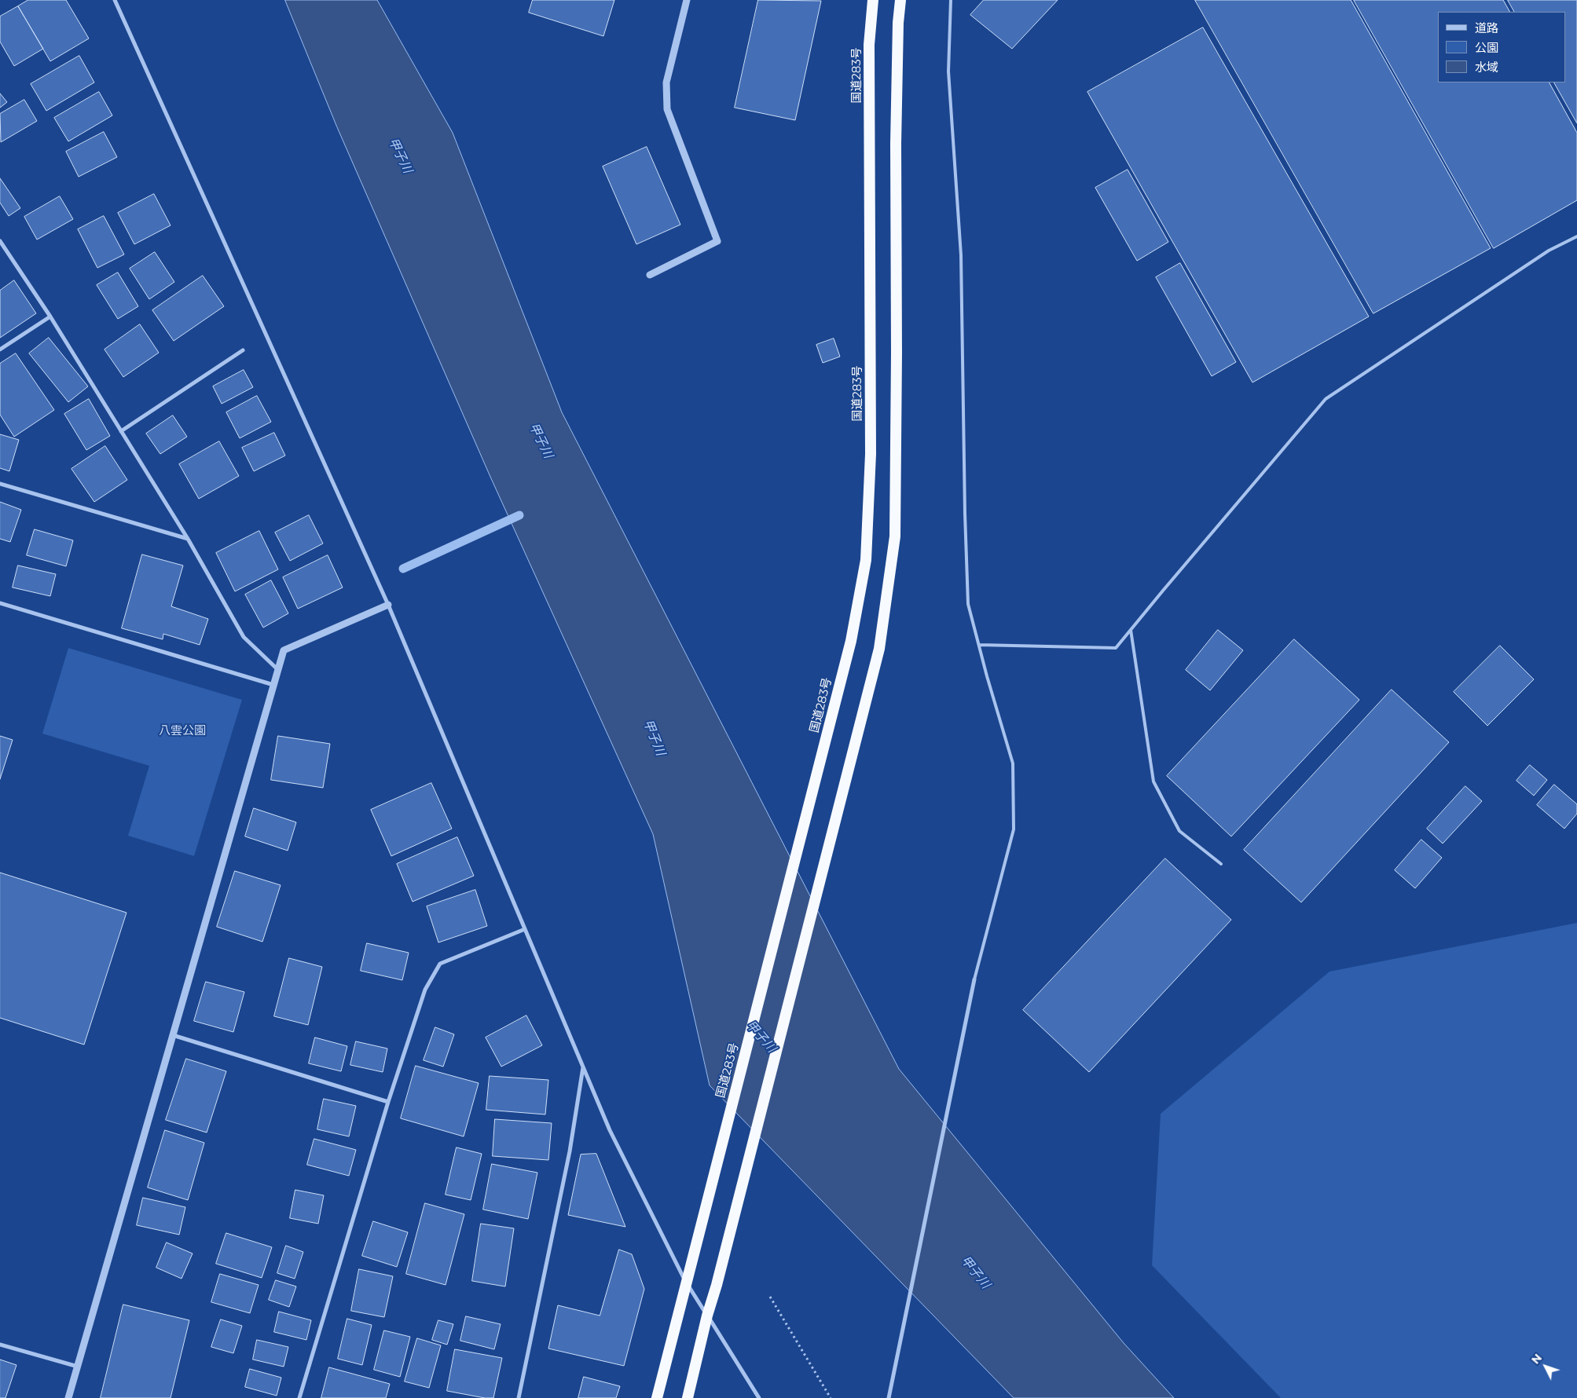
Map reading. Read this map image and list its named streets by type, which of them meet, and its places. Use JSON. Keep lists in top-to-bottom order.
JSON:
{
  "streets": {
    "highway": ["国道283号"]
  },
  "water": ["甲子川"],
  "parks": ["八雲公園"],
  "legend": ["道路", "公園", "水域"],
  "north": "top left"
}
